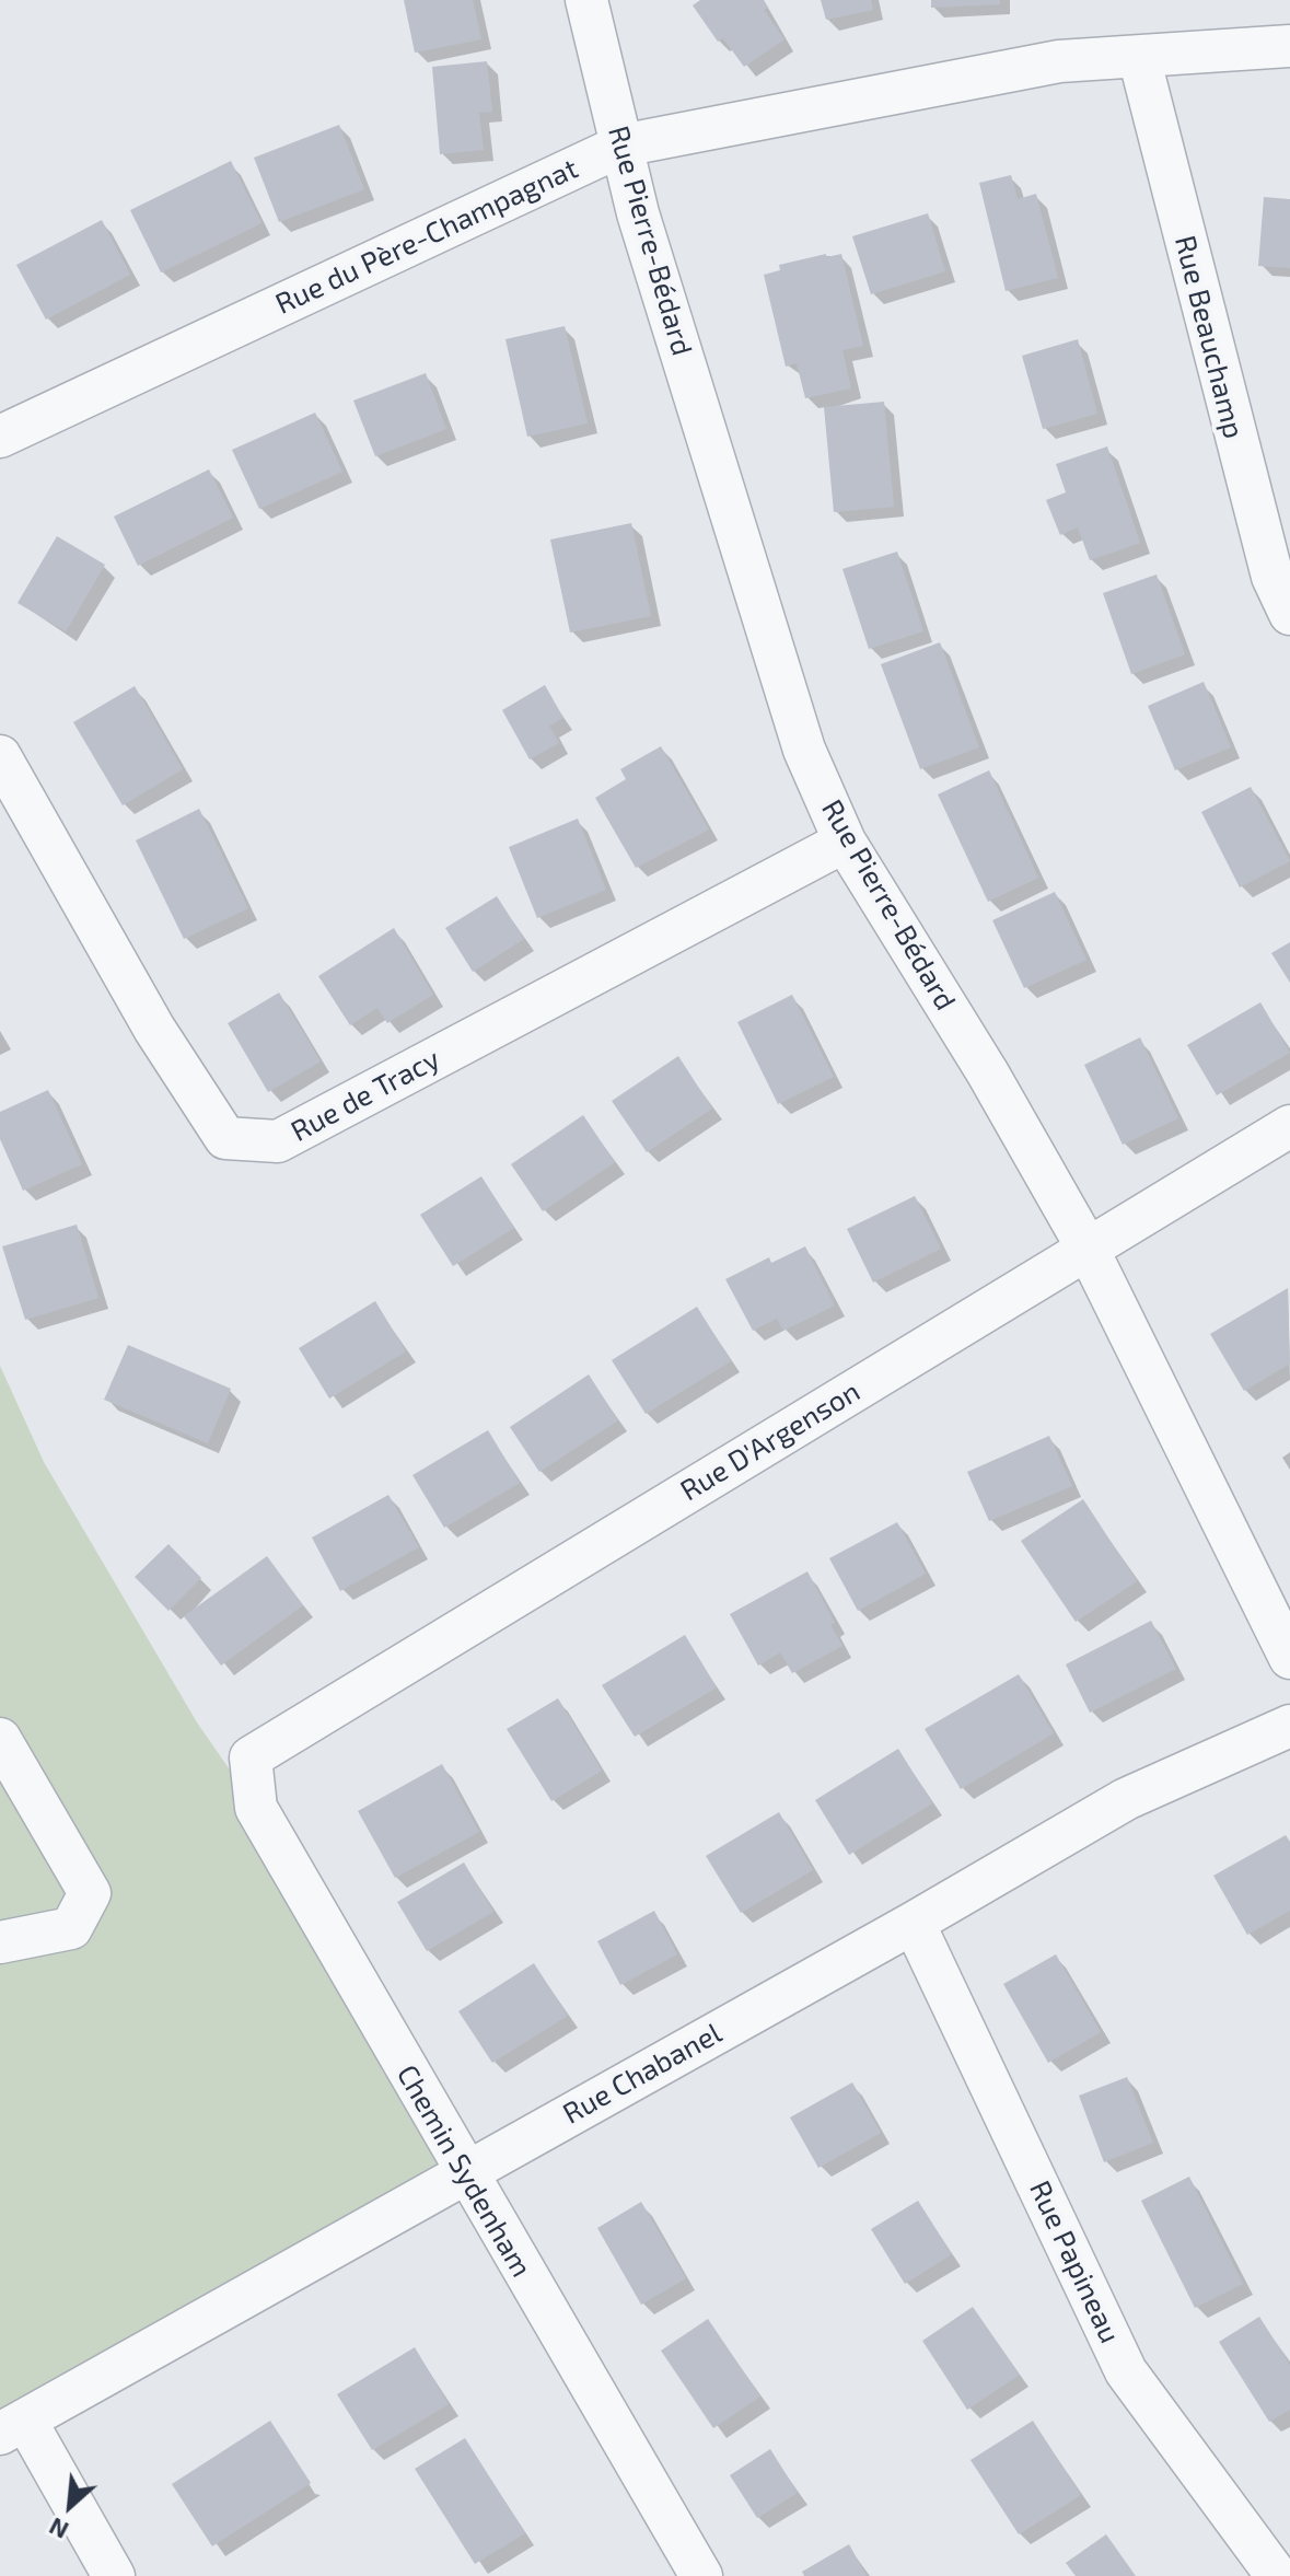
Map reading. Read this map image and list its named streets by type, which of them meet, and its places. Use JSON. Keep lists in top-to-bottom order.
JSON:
{
  "streets": {
    "street": [
      "Rue du Père-Champagnat",
      "Rue Pierre-Bédard",
      "Rue Beauchamp",
      "Rue de Tracy",
      "Rue D'Argenson",
      "Rue Chabanel",
      "Chemin Sydenham",
      "Rue Papineau"
    ]
  },
  "crossings": [
    ["Rue du Père-Champagnat", "Rue Pierre-Bédard"],
    ["Rue du Père-Champagnat", "Rue Beauchamp"],
    ["Rue Pierre-Bédard", "Rue de Tracy"],
    ["Rue Pierre-Bédard", "Rue D'Argenson"],
    ["Rue D'Argenson", "Chemin Sydenham"],
    ["Rue Chabanel", "Chemin Sydenham"],
    ["Rue Chabanel", "Rue Papineau"]
  ],
  "north": "bottom left"
}
